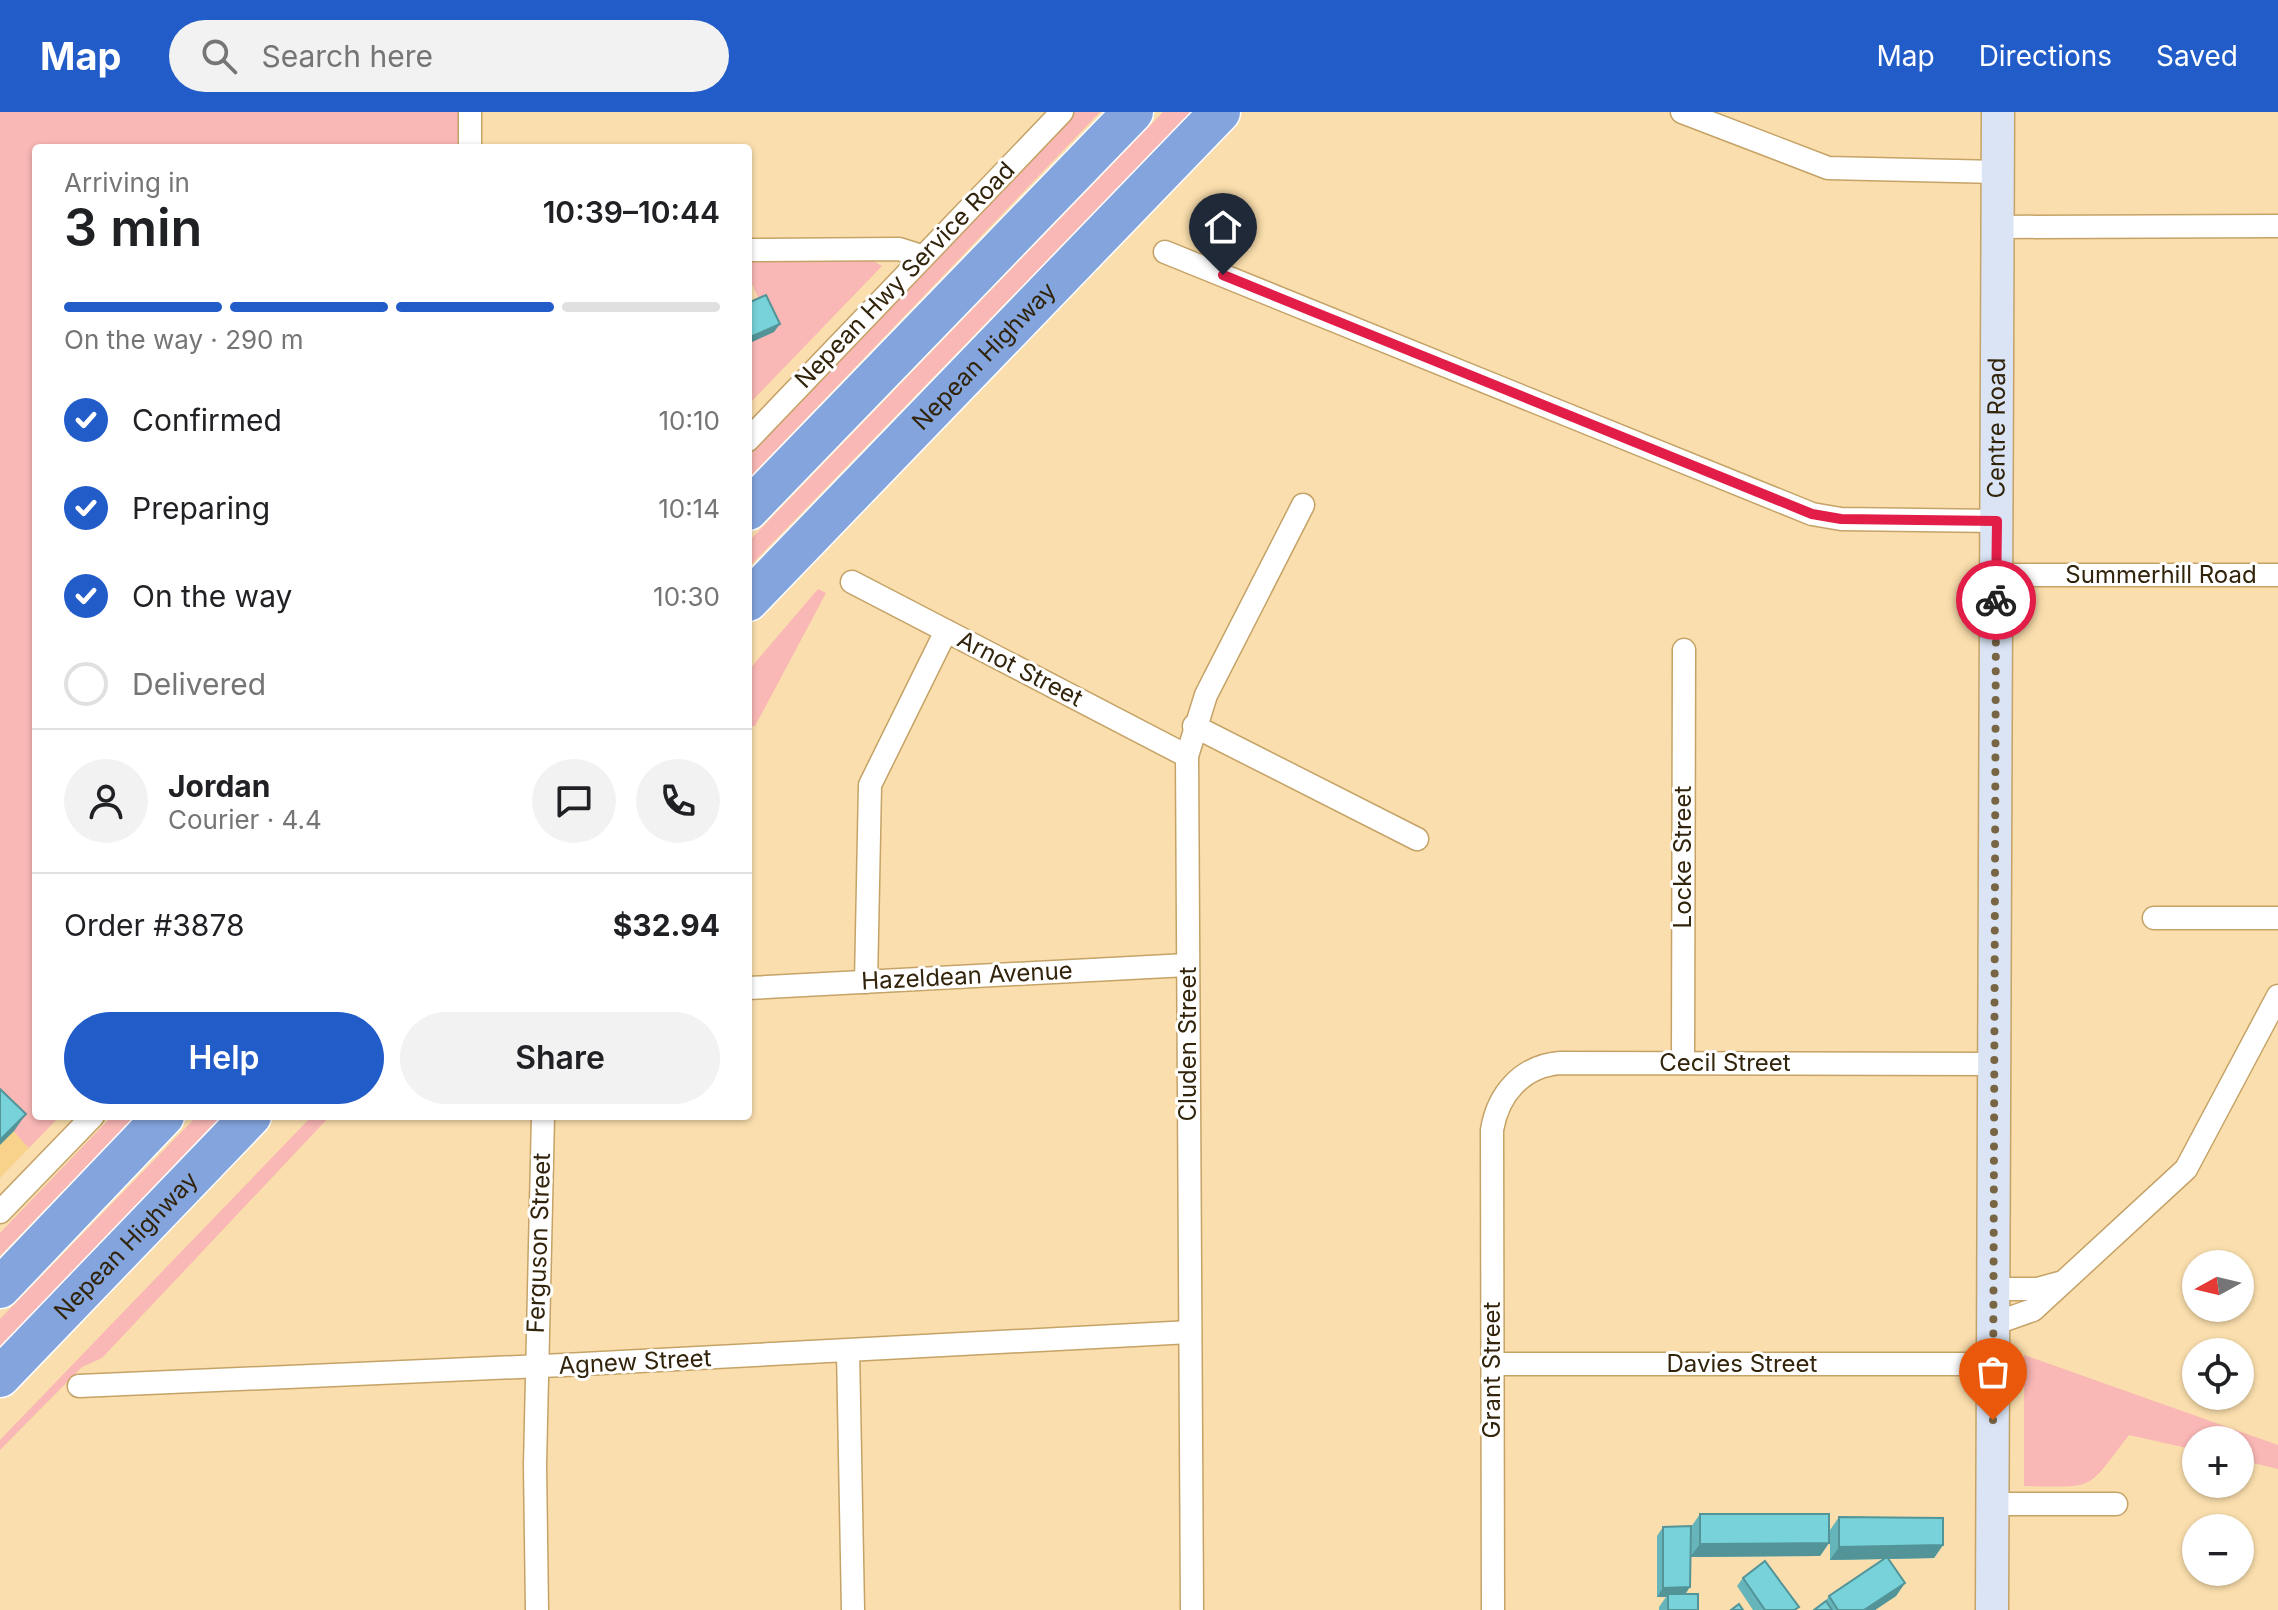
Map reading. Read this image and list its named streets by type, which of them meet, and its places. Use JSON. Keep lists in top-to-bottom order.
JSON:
{
  "streets": {
    "highway": ["Nepean Highway"],
    "main road": ["Centre Road"],
    "street": [
      "Nepean Hwy Service Road",
      "Summerhill Road",
      "Arnot Street",
      "Locke Street",
      "Hazeldean Avenue",
      "Cluden Street",
      "Cecil Street",
      "Ferguson Street",
      "Agnew Street",
      "Davies Street",
      "Grant Street"
    ]
  },
  "crossings": [
    ["Centre Road", "Summerhill Road"],
    ["Centre Road", "Cecil Street"],
    ["Centre Road", "Davies Street"],
    ["Arnot Street", "Cluden Street"],
    ["Locke Street", "Cecil Street"],
    ["Hazeldean Avenue", "Cluden Street"],
    ["Cluden Street", "Agnew Street"],
    ["Cecil Street", "Grant Street"],
    ["Ferguson Street", "Agnew Street"],
    ["Davies Street", "Grant Street"]
  ],
  "north": "left",
  "page": {
    "header": "Map",
    "search": "Search here",
    "nav": ["Map", "Directions", "Saved"],
    "heading": ["3 min", "Arriving in", "10:39–10:44"],
    "panel": [
      "Jordan",
      "Courier · 4.4",
      "Order #3878",
      "$32.94"
    ],
    "bar": "On the way · 290 m",
    "list": [
      ["Confirmed", "10:10"],
      ["Preparing", "10:14"],
      ["On the way", "10:30"],
      "Delivered"
    ],
    "buttons": ["Help", "Share"],
    "map_buttons": ["+", "−"]
  }
}
